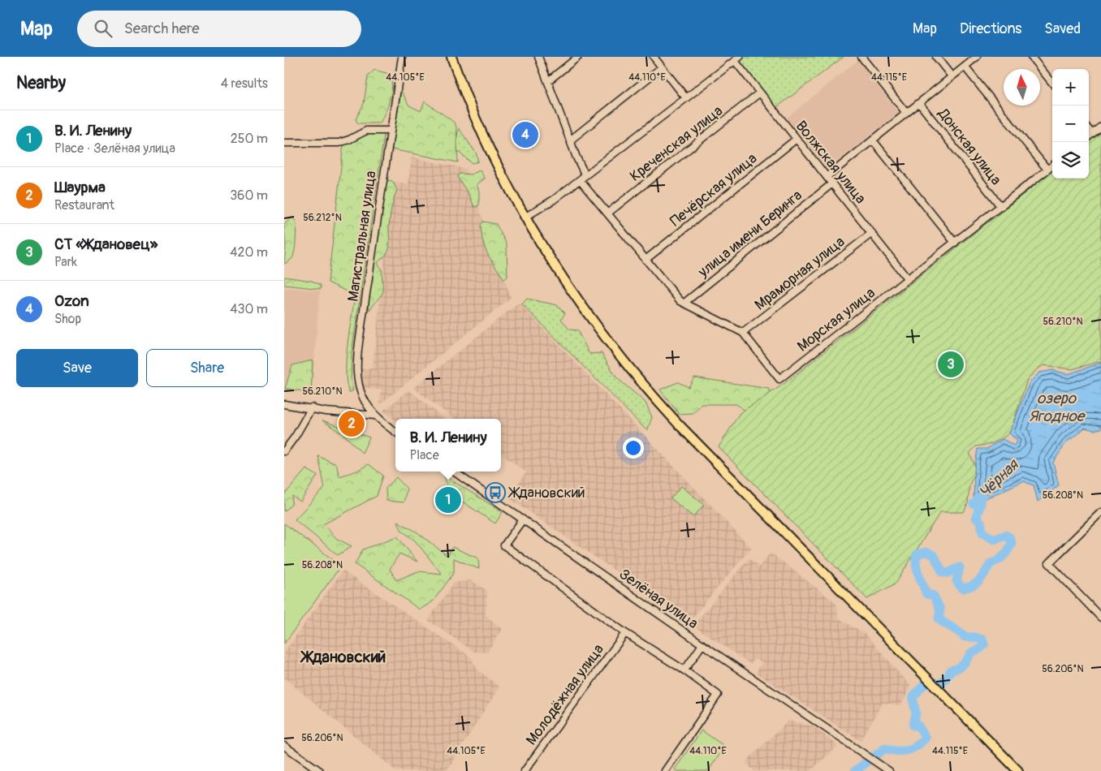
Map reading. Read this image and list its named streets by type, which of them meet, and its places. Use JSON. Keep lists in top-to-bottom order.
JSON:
{
  "streets": {
    "street": [
      "Креченская улица",
      "Донская улица",
      "Волжская улица",
      "Печёрская улица",
      "улица имени Беринга",
      "Магистральная улица",
      "Мраморная улица",
      "Морская улица",
      "Зелёная улица",
      "Молодёжная улица"
    ]
  },
  "crossings": [
    ["Креченская улица", "Волжская улица"],
    ["Донская улица", "Морская улица"],
    ["Волжская улица", "Печёрская улица"],
    ["Волжская улица", "улица имени Беринга"],
    ["Волжская улица", "Мраморная улица"],
    ["Волжская улица", "Морская улица"],
    ["Мраморная улица", "Морская улица"]
  ],
  "districts": ["Ждановский"],
  "water": ["озеро Ягодное", "Чёрная"],
  "places": {
    "bus stop": ["Ждановский"]
  },
  "north": "top",
  "page": {
    "header": "Map",
    "search": "Search here",
    "nav": ["Map", "Directions", "Saved"],
    "heading": ["Nearby", "4 results"],
    "map_buttons": ["+", "−"],
    "list": [
      {
        "mark": "1",
        "name": "В. И. Ленину",
        "note": "Place · Зелёная улица",
        "value": "250 m"
      },
      {
        "mark": "2",
        "name": "Шаурма",
        "note": "Restaurant",
        "value": "360 m"
      },
      {
        "mark": "3",
        "name": "СТ «Ждановец»",
        "note": "Park",
        "value": "420 m"
      },
      {
        "mark": "4",
        "name": "Ozon",
        "note": "Shop",
        "value": "430 m"
      }
    ],
    "pins": [
      "4",
      "3",
      "2",
      "1"
    ],
    "buttons": ["Save", "Share"],
    "popup": ["В. И. Ленину", "Place"]
  },
  "coordinates": [
    "44.105°E",
    "44.110°E",
    "44.115°E",
    "56.212°N",
    "56.210°N",
    "56.208°N",
    "56.206°N"
  ]
}
